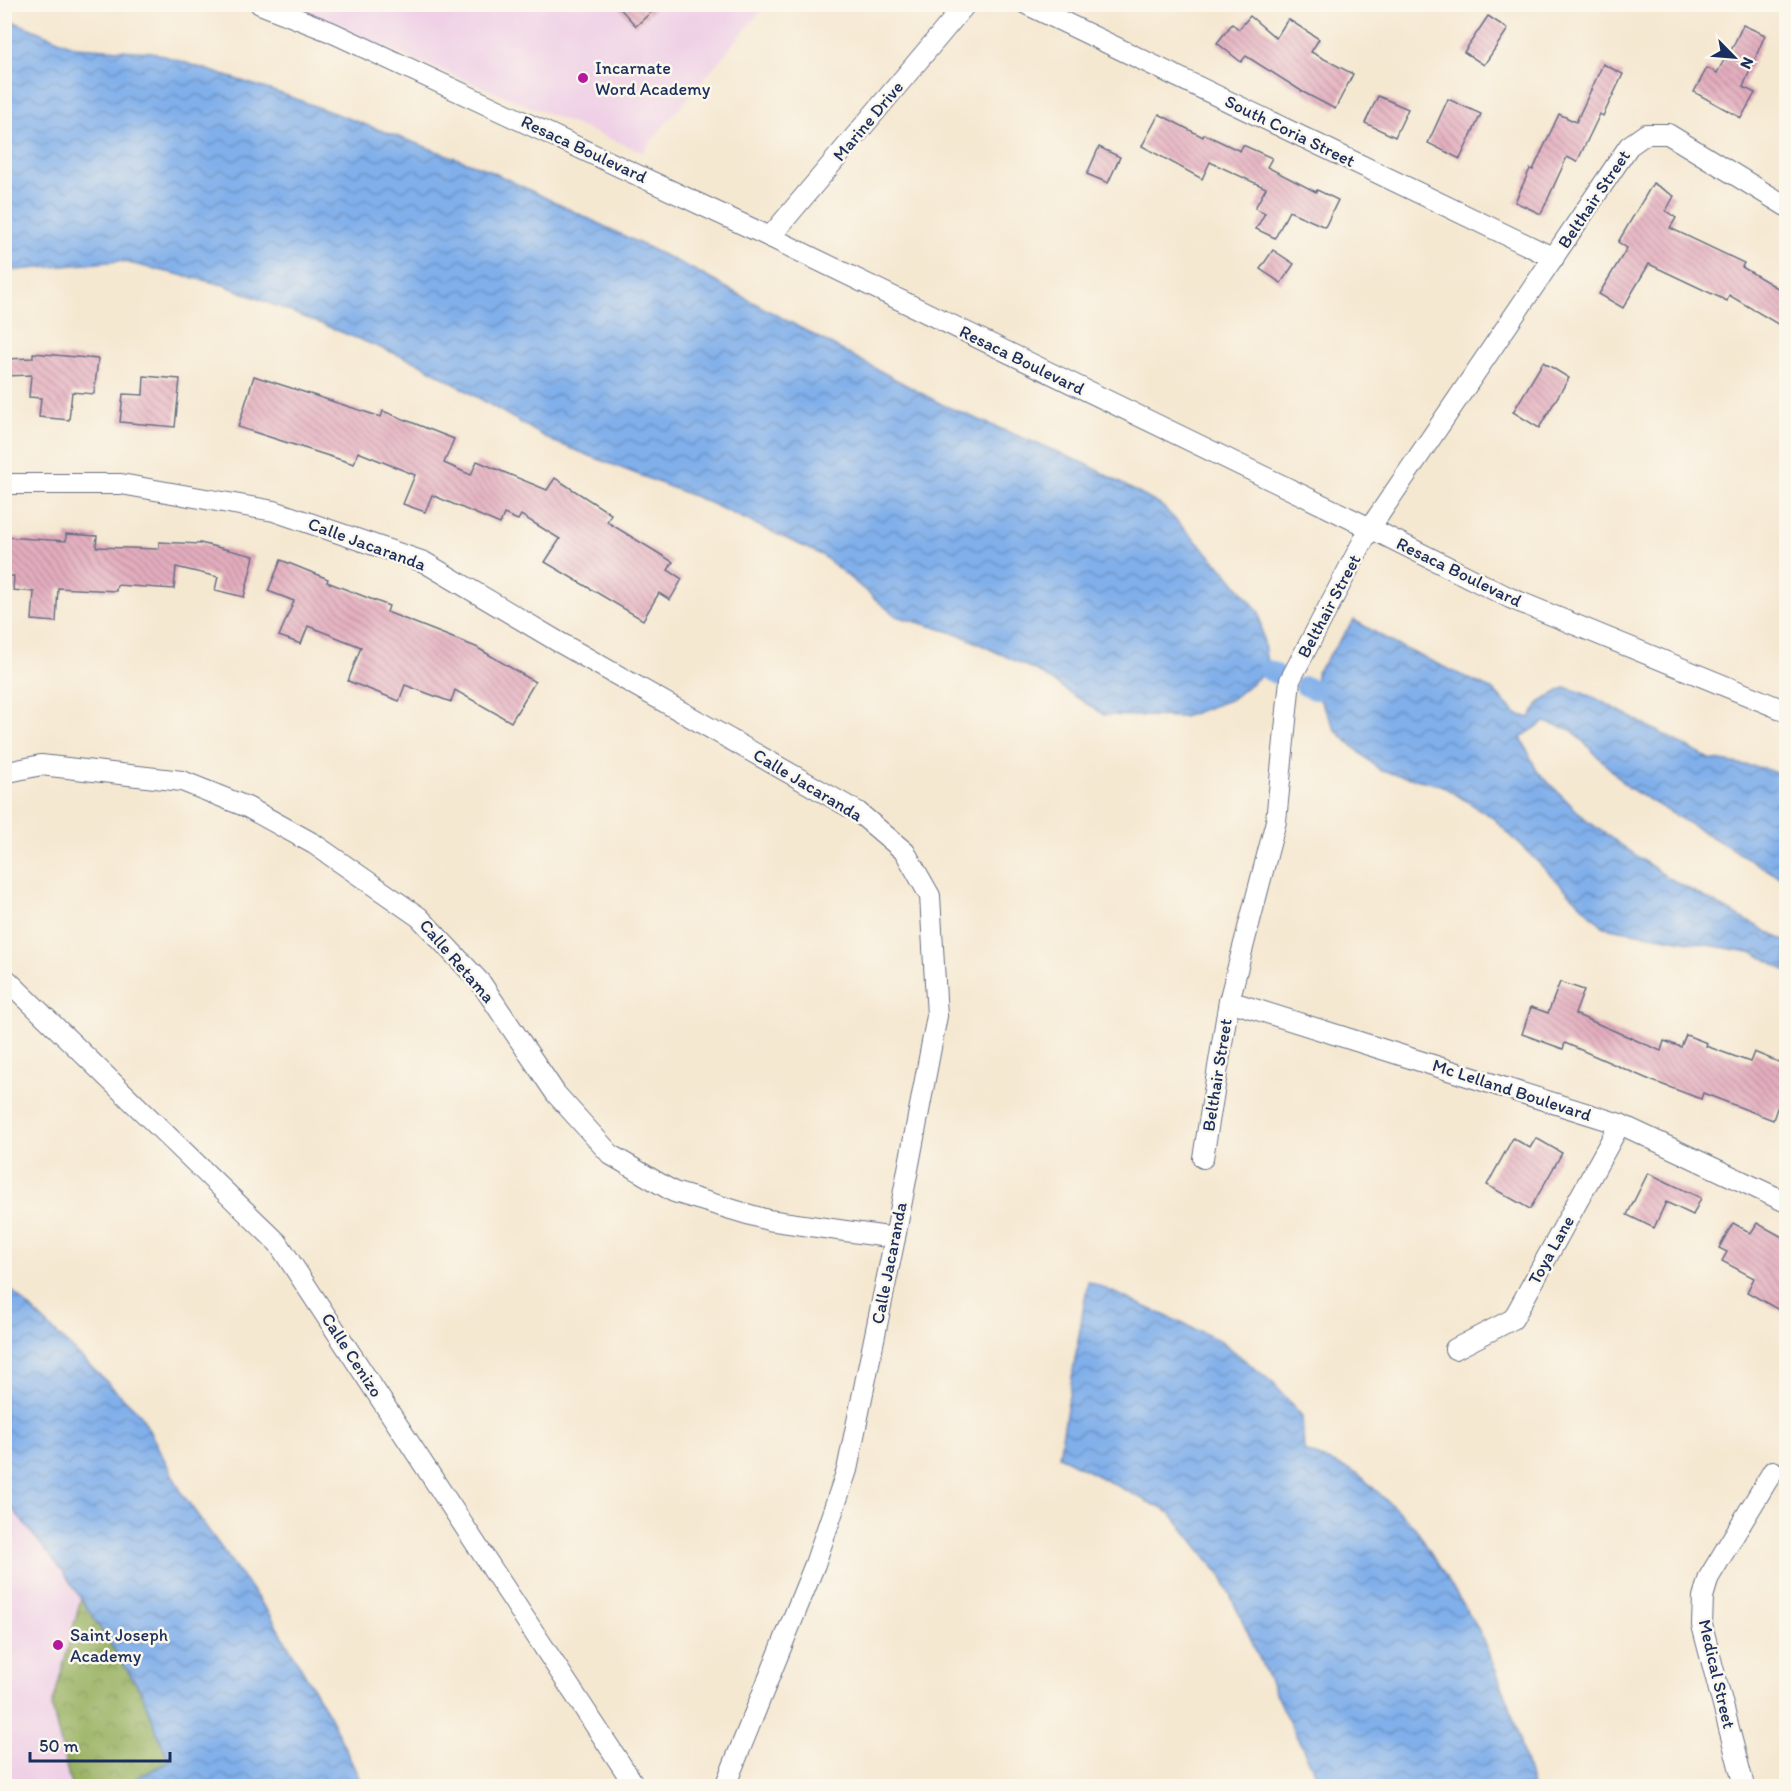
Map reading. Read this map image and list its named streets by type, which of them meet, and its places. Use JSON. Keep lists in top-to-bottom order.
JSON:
{
  "streets": {
    "street": [
      "Marine Drive",
      "South Coria Street",
      "Resaca Boulevard",
      "Belthair Street",
      "Calle Jacaranda",
      "Calle Retama",
      "Mc Lelland Boulevard",
      "Toya Lane",
      "Calle Cenizo",
      "Medical Street"
    ]
  },
  "crossings": [
    ["Marine Drive", "Resaca Boulevard"],
    ["South Coria Street", "Belthair Street"],
    ["Resaca Boulevard", "Belthair Street"],
    ["Belthair Street", "Mc Lelland Boulevard"],
    ["Calle Jacaranda", "Calle Retama"],
    ["Mc Lelland Boulevard", "Toya Lane"]
  ],
  "places": ["Incarnate Word Academy", "Saint Joseph Academy"],
  "scale_bar": "50 m",
  "north": "bottom right"
}
